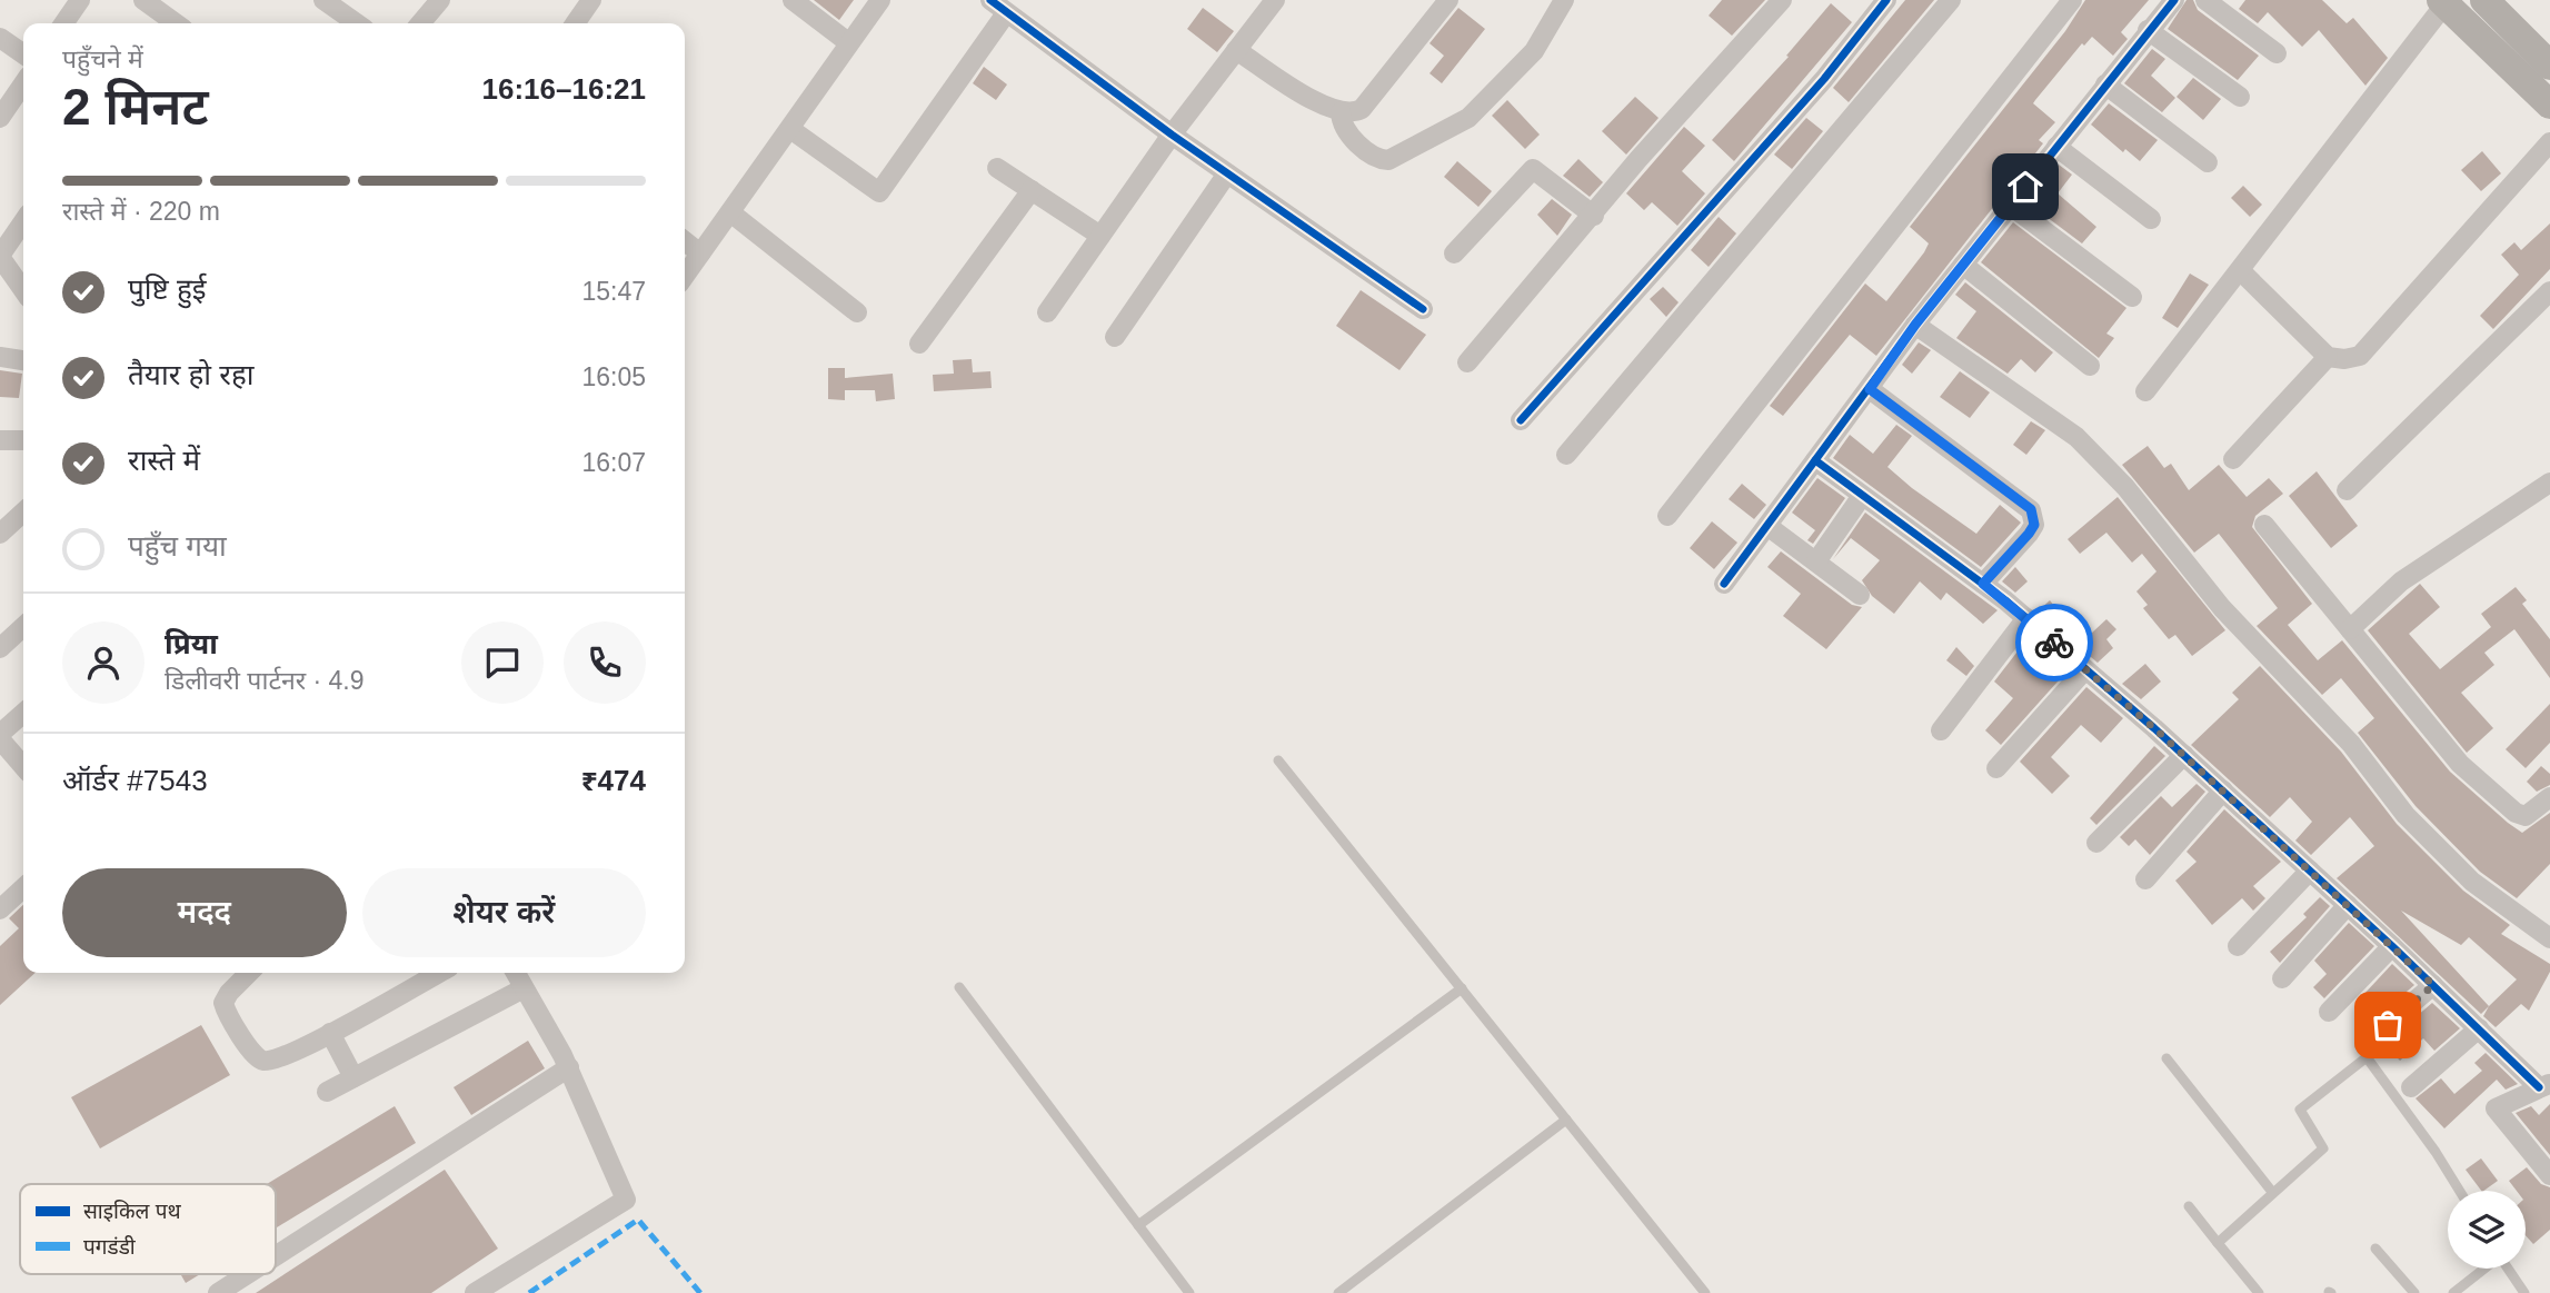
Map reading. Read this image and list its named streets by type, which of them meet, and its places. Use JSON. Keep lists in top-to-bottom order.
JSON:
{
  "legend": ["साइकिल पथ", "पगडंडी"],
  "page": {
    "heading": ["2 मिनट", "पहुँचने में", "16:16–16:21"],
    "panel": [
      "प्रिया",
      "डिलीवरी पार्टनर · 4.9",
      "ऑर्डर #7543",
      "₹474"
    ],
    "bar": "रास्ते में · 220 m",
    "list": [
      ["पुष्टि हुई", "15:47"],
      ["तैयार हो रहा", "16:05"],
      ["रास्ते में", "16:07"],
      "पहुँच गया"
    ],
    "buttons": ["मदद", "शेयर करें"]
  }
}
